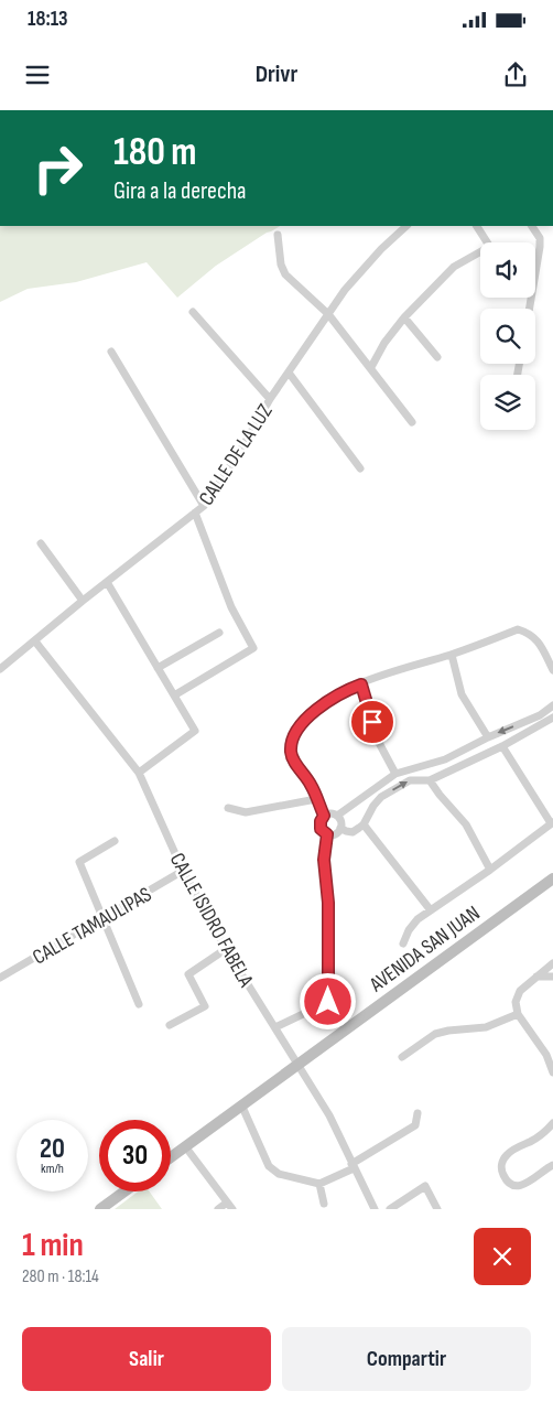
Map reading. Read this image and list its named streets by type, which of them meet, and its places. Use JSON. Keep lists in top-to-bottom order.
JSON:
{
  "streets": {
    "street": [
      "CALLE DE LA LUZ",
      "CALLE ISIDRO FABELA",
      "CALLE TAMAULIPAS",
      "AVENIDA SAN JUAN"
    ]
  },
  "crossings": [
    ["CALLE DE LA LUZ", "CALLE ISIDRO FABELA"],
    ["CALLE ISIDRO FABELA", "CALLE TAMAULIPAS"],
    ["CALLE ISIDRO FABELA", "AVENIDA SAN JUAN"]
  ],
  "page": {
    "status": "18:13",
    "header": "Drivr",
    "turn": ["180 m", "Gira a la derecha"],
    "speed": "20 km/h",
    "limit": "30",
    "heading": ["1 min", "280 m · 18:14"],
    "buttons": ["Salir", "Compartir"]
  }
}
